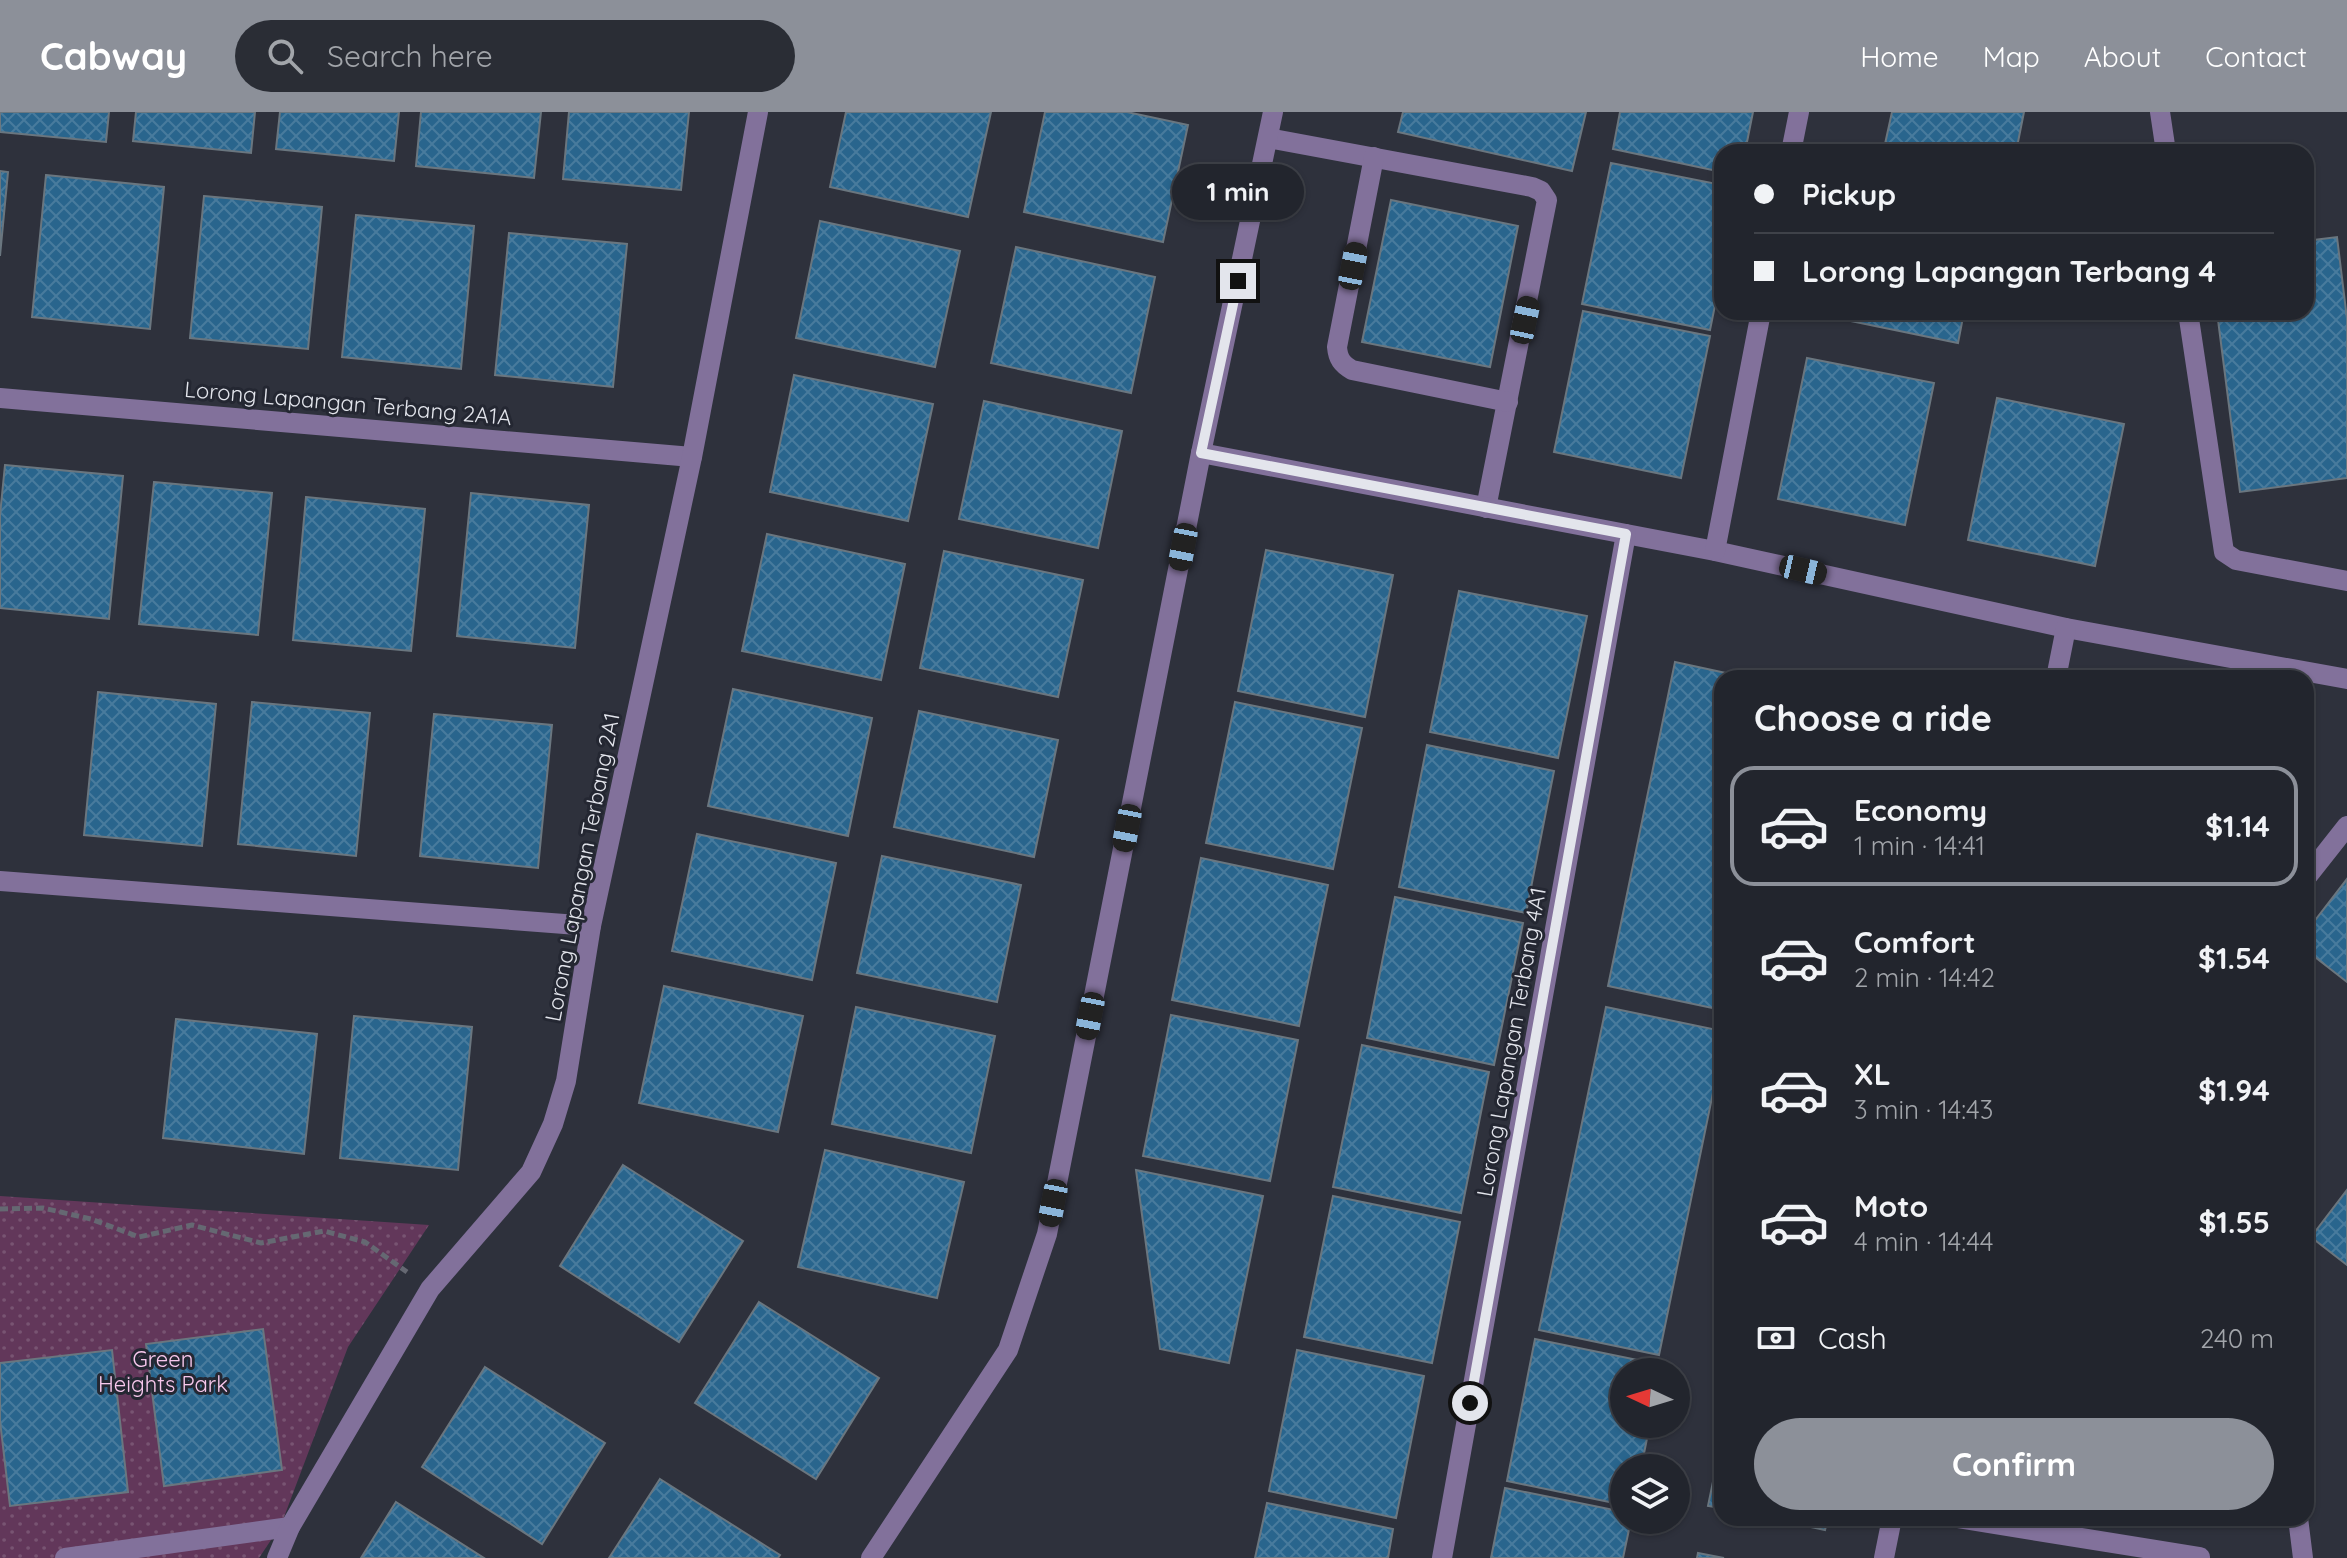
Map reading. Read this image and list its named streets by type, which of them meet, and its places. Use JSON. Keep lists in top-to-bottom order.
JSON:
{
  "streets": {
    "street": ["Lorong Lapangan Terbang 2A1A", "Lorong Lapangan Terbang 2A1", "Lorong Lapangan Terbang 4A1"]
  },
  "crossings": [
    ["Lorong Lapangan Terbang 2A1A", "Lorong Lapangan Terbang 2A1"]
  ],
  "parks": ["Green Heights Park"],
  "north": "left",
  "page": {
    "header": "Cabway",
    "search": "Search here",
    "nav": [
      "Home",
      "Map",
      "About",
      "Contact"
    ],
    "banner": ["Pickup", "Lorong Lapangan Terbang 4"],
    "bubble": "1 min",
    "heading": "Choose a ride",
    "list": [
      {
        "name": "Economy",
        "note": "1 min · 14:41",
        "value": "$1.14"
      },
      {
        "name": "Comfort",
        "note": "2 min · 14:42",
        "value": "$1.54"
      },
      {
        "name": "XL",
        "note": "3 min · 14:43",
        "value": "$1.94"
      },
      {
        "name": "Moto",
        "note": "4 min · 14:44",
        "value": "$1.55"
      }
    ],
    "pay": ["Cash", "240 m"],
    "buttons": "Confirm"
  }
}
